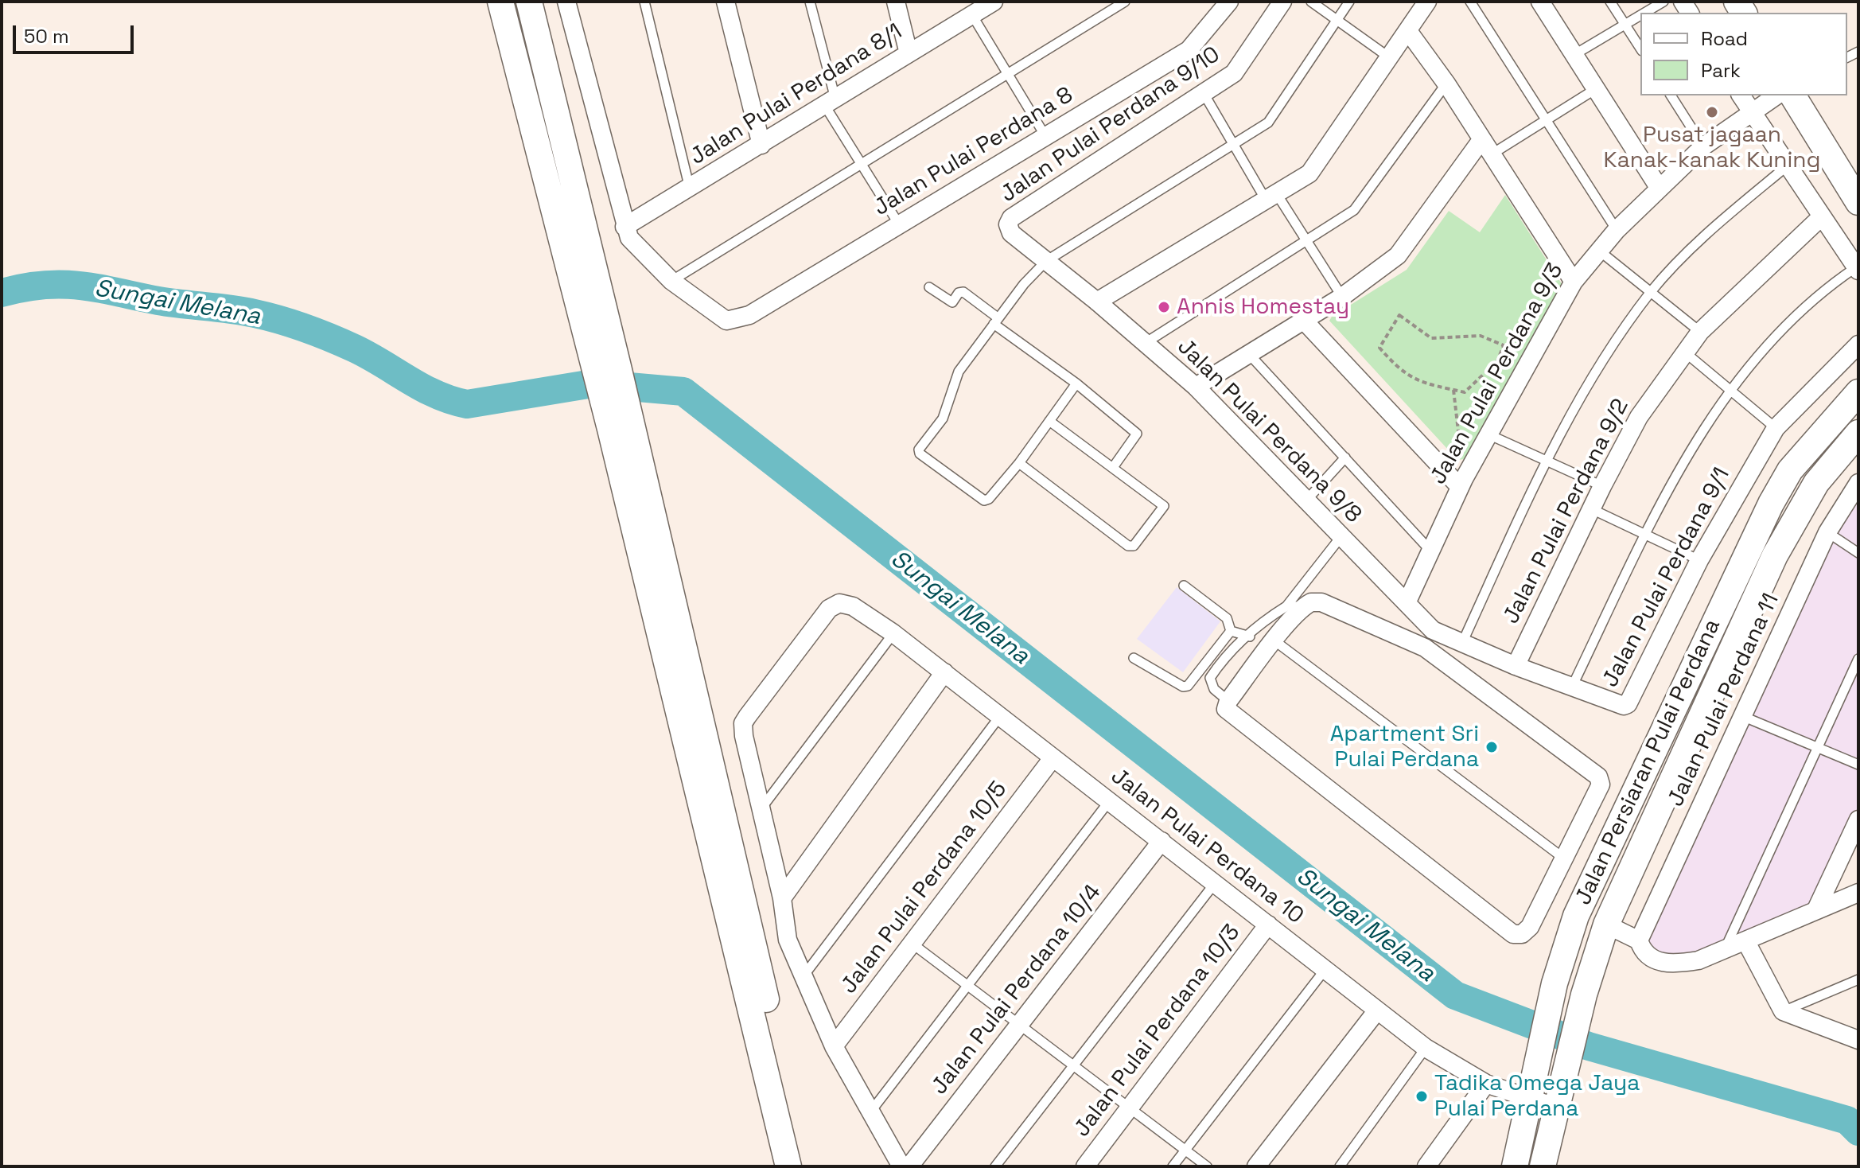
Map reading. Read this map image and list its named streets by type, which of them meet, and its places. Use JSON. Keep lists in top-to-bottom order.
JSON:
{
  "streets": {
    "street": [
      "Jalan Pulai Perdana 8/1",
      "Jalan Pulai Perdana 9/10",
      "Jalan Pulai Perdana 8",
      "Jalan Pulai Perdana 9/3",
      "Jalan Pulai Perdana 9/8",
      "Jalan Pulai Perdana 9/2",
      "Jalan Pulai Perdana 9/1",
      "Jalan Pulai Perdana 11",
      "Jalan Persiaran Pulai Perdana",
      "Jalan Pulai Perdana 10",
      "Jalan Pulai Perdana 10/5",
      "Jalan Pulai Perdana 10/4",
      "Jalan Pulai Perdana 10/3"
    ]
  },
  "crossings": [
    ["Jalan Pulai Perdana 9/10", "Jalan Pulai Perdana 9/8"],
    ["Jalan Pulai Perdana 9/3", "Jalan Pulai Perdana 9/8"],
    ["Jalan Pulai Perdana 9/3", "Jalan Pulai Perdana 9/1"],
    ["Jalan Pulai Perdana 9/8", "Jalan Pulai Perdana 9/1"],
    ["Jalan Pulai Perdana 9/2", "Jalan Pulai Perdana 9/1"],
    ["Jalan Persiaran Pulai Perdana", "Jalan Pulai Perdana 10"],
    ["Jalan Pulai Perdana 10", "Jalan Pulai Perdana 10/5"],
    ["Jalan Pulai Perdana 10", "Jalan Pulai Perdana 10/4"],
    ["Jalan Pulai Perdana 10", "Jalan Pulai Perdana 10/3"]
  ],
  "water": ["Sungai Melana"],
  "places": [
    "Pusat jagaan Kanak-kanak Kuning",
    "Annis Homestay",
    "Apartment Sri Pulai Perdana",
    "Tadika Omega Jaya Pulai Perdana"
  ],
  "legend": ["Road", "Park"],
  "scale_bar": "50 m"
}
